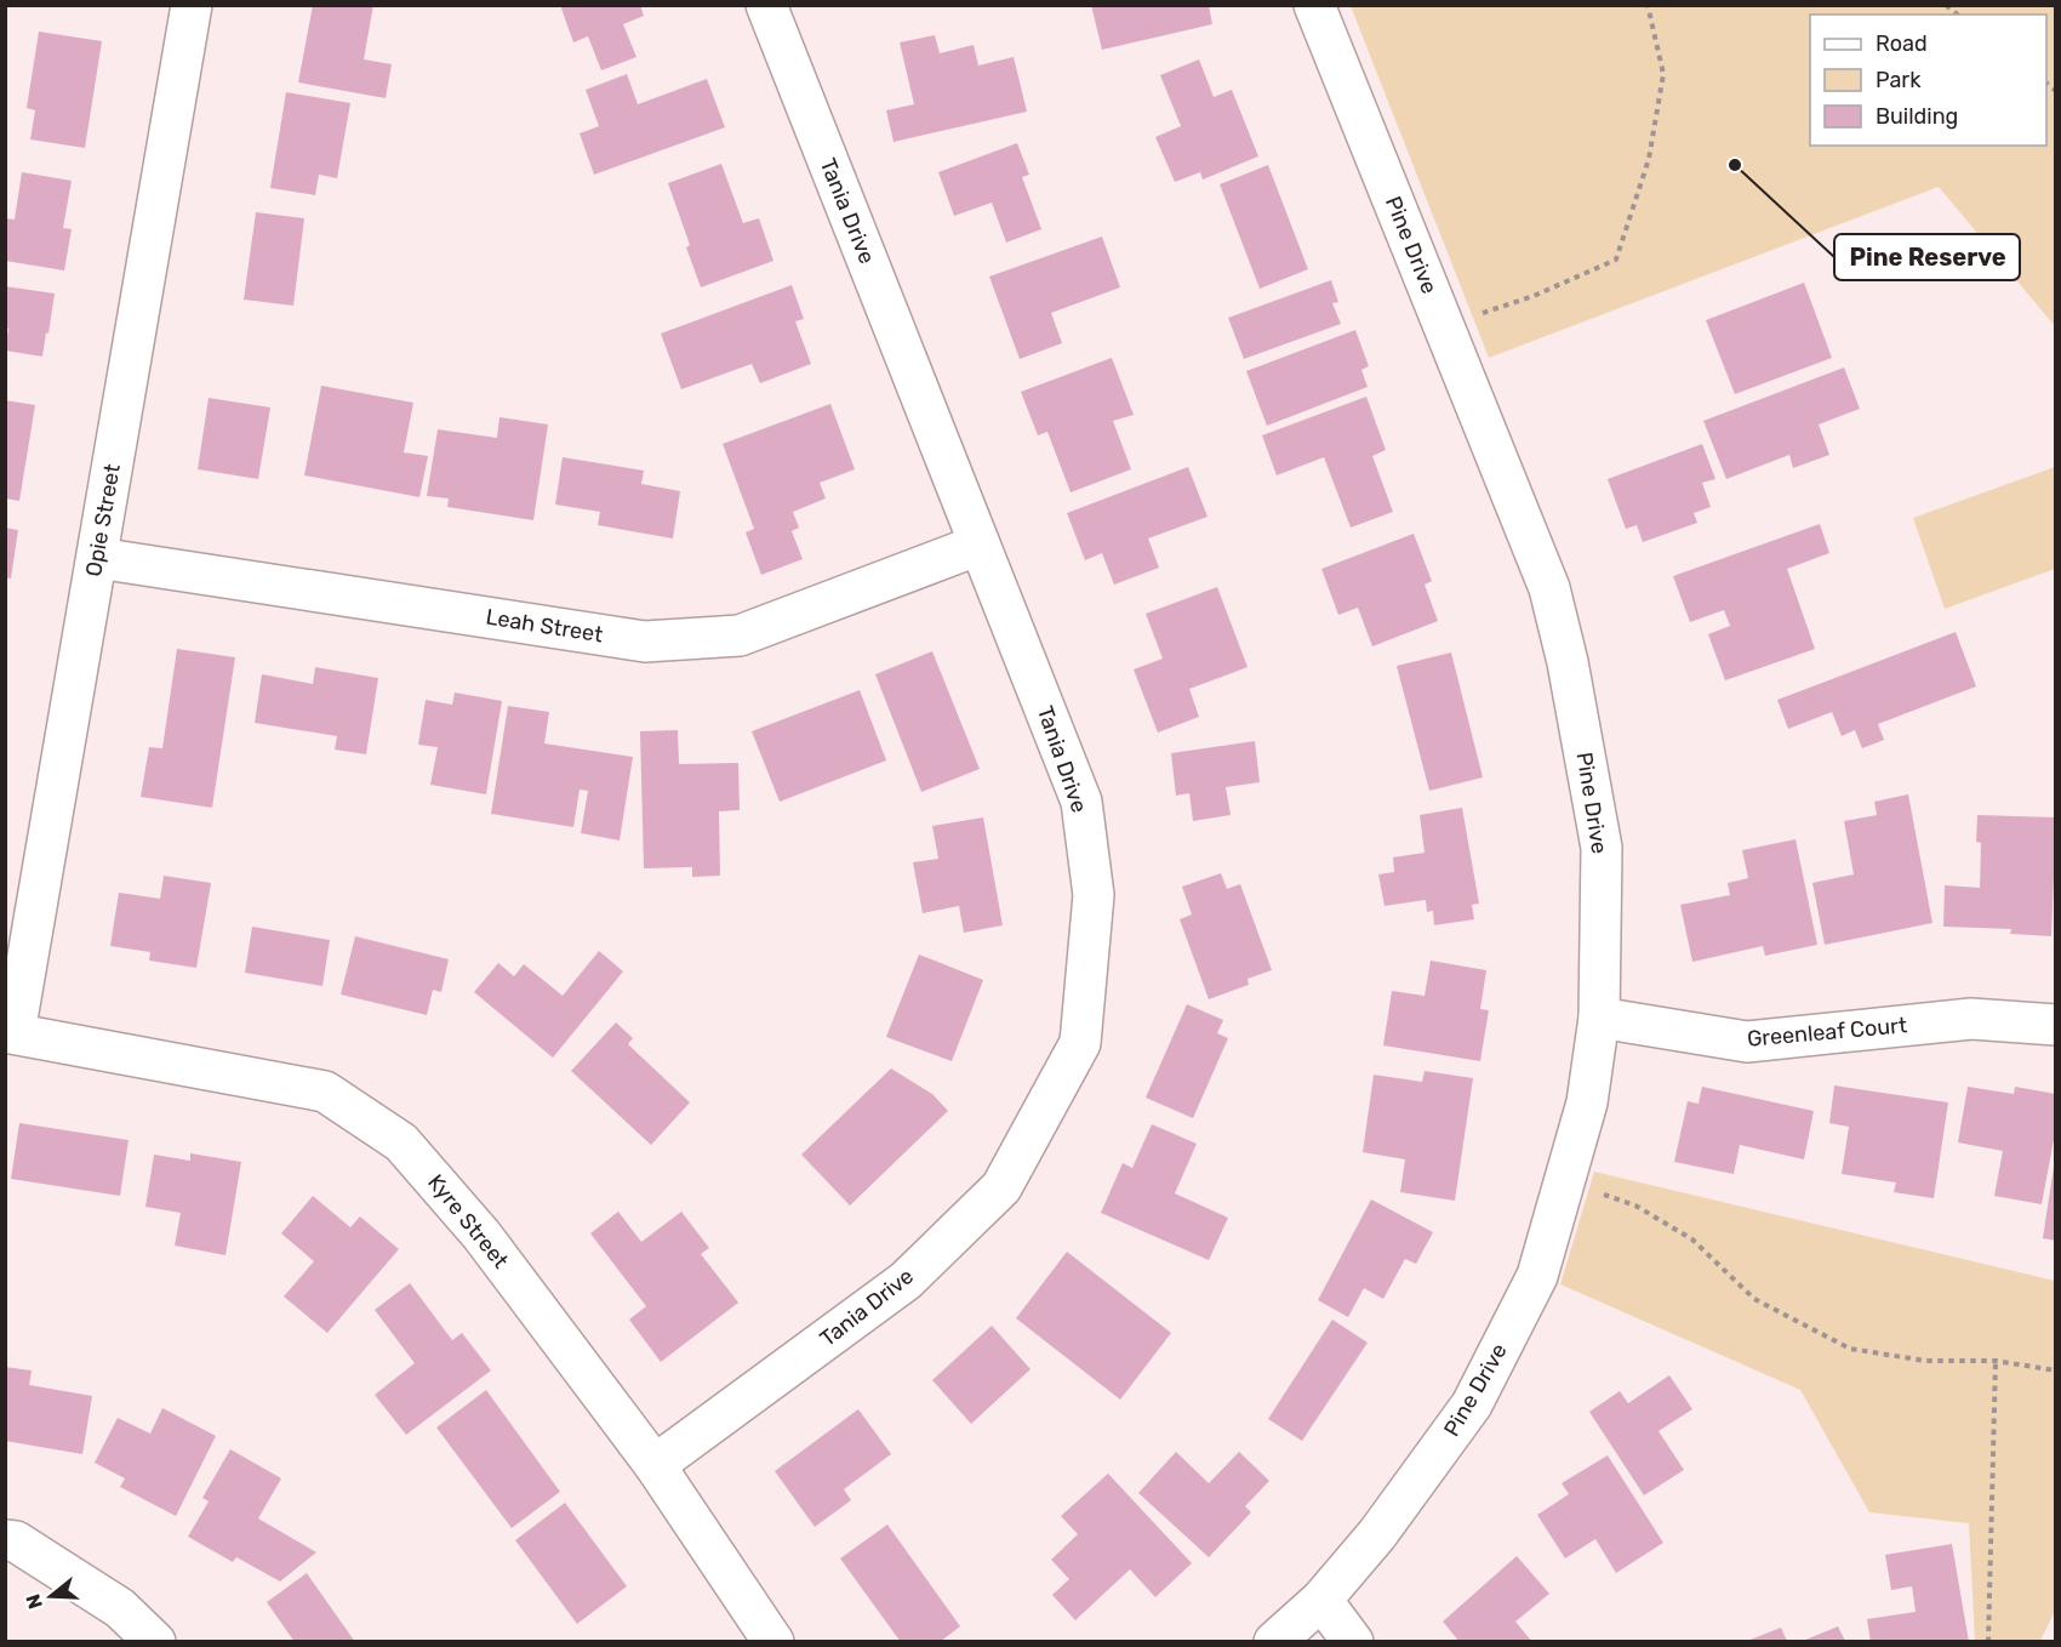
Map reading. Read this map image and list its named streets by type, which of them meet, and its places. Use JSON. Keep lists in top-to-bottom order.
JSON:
{
  "streets": {
    "street": [
      "Tania Drive",
      "Pine Drive",
      "Opie Street",
      "Leah Street",
      "Greenleaf Court",
      "Kyre Street"
    ]
  },
  "crossings": [
    ["Tania Drive", "Leah Street"],
    ["Tania Drive", "Kyre Street"],
    ["Pine Drive", "Greenleaf Court"],
    ["Opie Street", "Leah Street"],
    ["Opie Street", "Kyre Street"]
  ],
  "places": ["Pine Reserve"],
  "legend": ["Road", "Park", "Building"],
  "north": "left"
}
